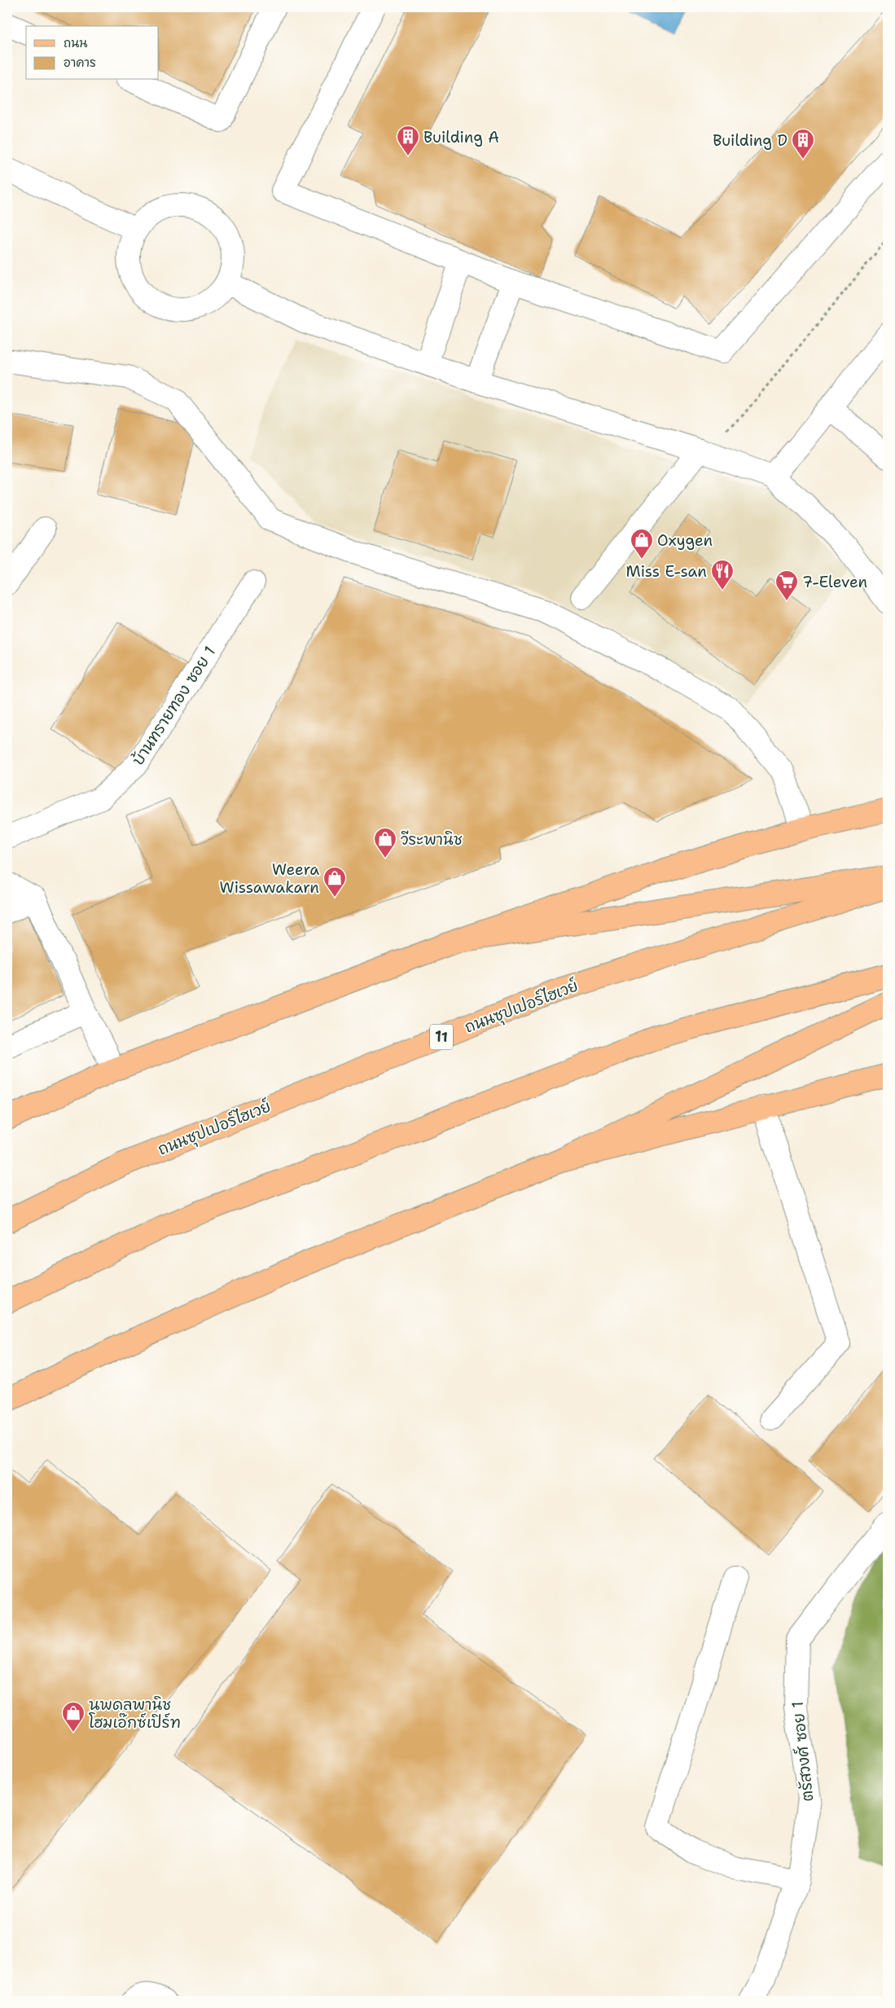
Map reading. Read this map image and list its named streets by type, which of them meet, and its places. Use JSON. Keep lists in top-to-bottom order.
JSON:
{
  "streets": {
    "main road": ["ถนนซุปเปอร์ไฮเวย์", "11"],
    "street": ["บ้านทรายทอง ซอย 1", "ตรัสวงศ์ ซอย 1"]
  },
  "places": {
    "building": ["Building A", "Building D"],
    "shop": [
      "Oxygen",
      "วีระพานิช",
      "Weera Wissawakarn",
      "นพดลพานิช โฮมเอ๊กซ์เปิร์ท"
    ],
    "restaurant": ["Miss E-san"],
    "supermarket": ["7-Eleven"]
  },
  "legend": ["ถนน", "อาคาร"]
}
